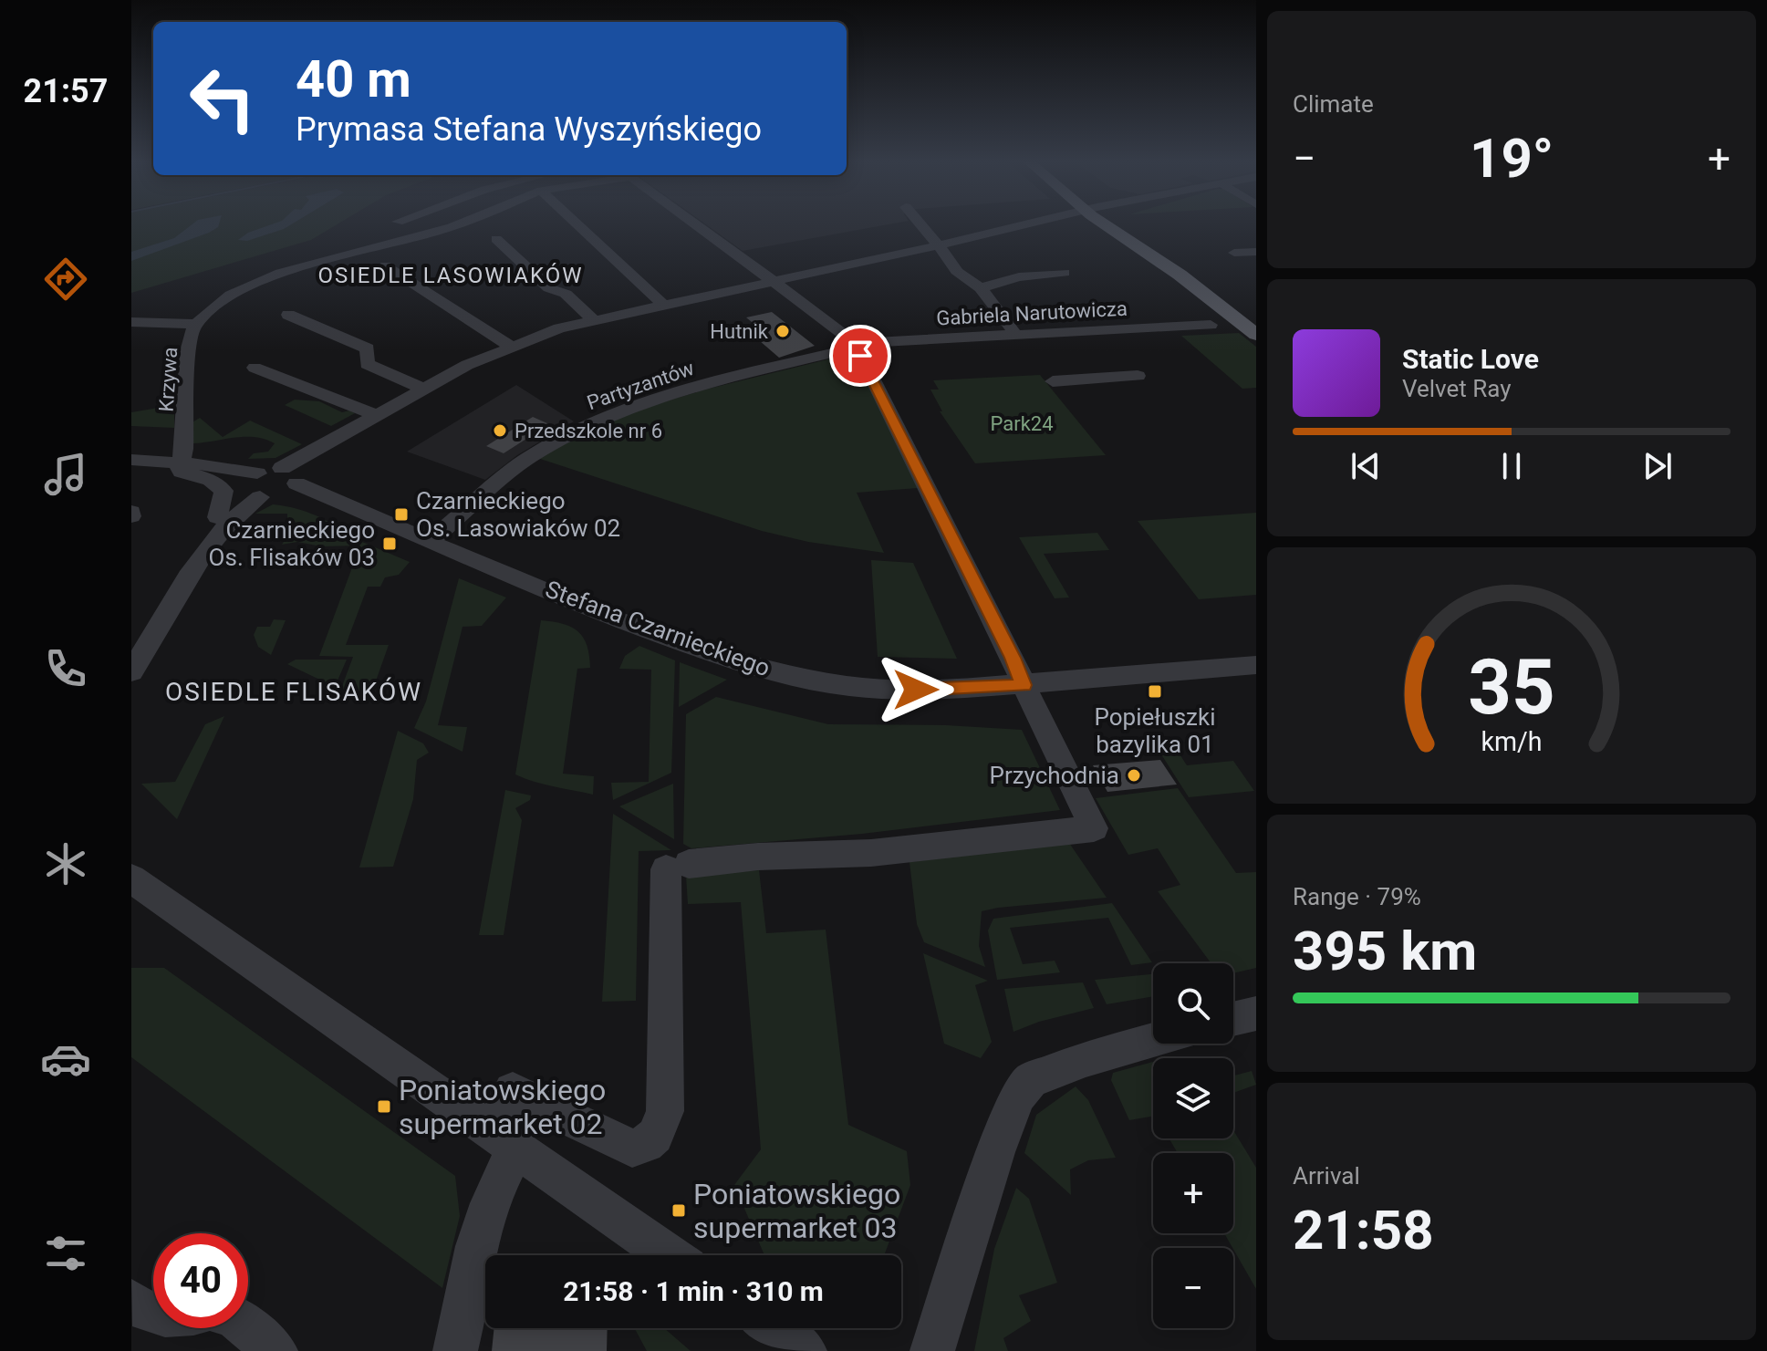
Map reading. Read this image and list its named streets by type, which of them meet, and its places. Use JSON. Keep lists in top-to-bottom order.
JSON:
{
  "streets": {
    "street": [
      "Gabriela Narutowicza",
      "Krzywa",
      "Partyzantów",
      "Stefana Czarnieckiego"
    ]
  },
  "crossings": [
    ["Gabriela Narutowicza", "Partyzantów"],
    ["Partyzantów", "Stefana Czarnieckiego"]
  ],
  "districts": ["OSIEDLE LASOWIAKÓW", "OSIEDLE FLISAKÓW"],
  "parks": ["Park24"],
  "places": {
    "other": ["Hutnik", "Przedszkole nr 6", "Przychodnia"],
    "transit": [
      "Czarnieckiego Os. Lasowiaków 02",
      "Czarnieckiego Os. Flisaków 03",
      "Popiełuszki bazylika 01",
      "Poniatowskiego supermarket 02",
      "Poniatowskiego supermarket 03"
    ]
  },
  "page": {
    "tabs": "21:57",
    "tile": [
      "Climate",
      ["Range · 79%", "395 km"],
      ["Arrival", "21:58"]
    ],
    "turn": ["40 m", "Prymasa Stefana Wyszyńskiego"],
    "heat": ["−", "19°", "+"],
    "song": ["Static Love", "Velvet Ray"],
    "map_buttons": ["+", "−"],
    "limit": "40",
    "trip": "21:58 · 1 min · 310 m",
    "gauge": ["35", "km/h"]
  }
}
